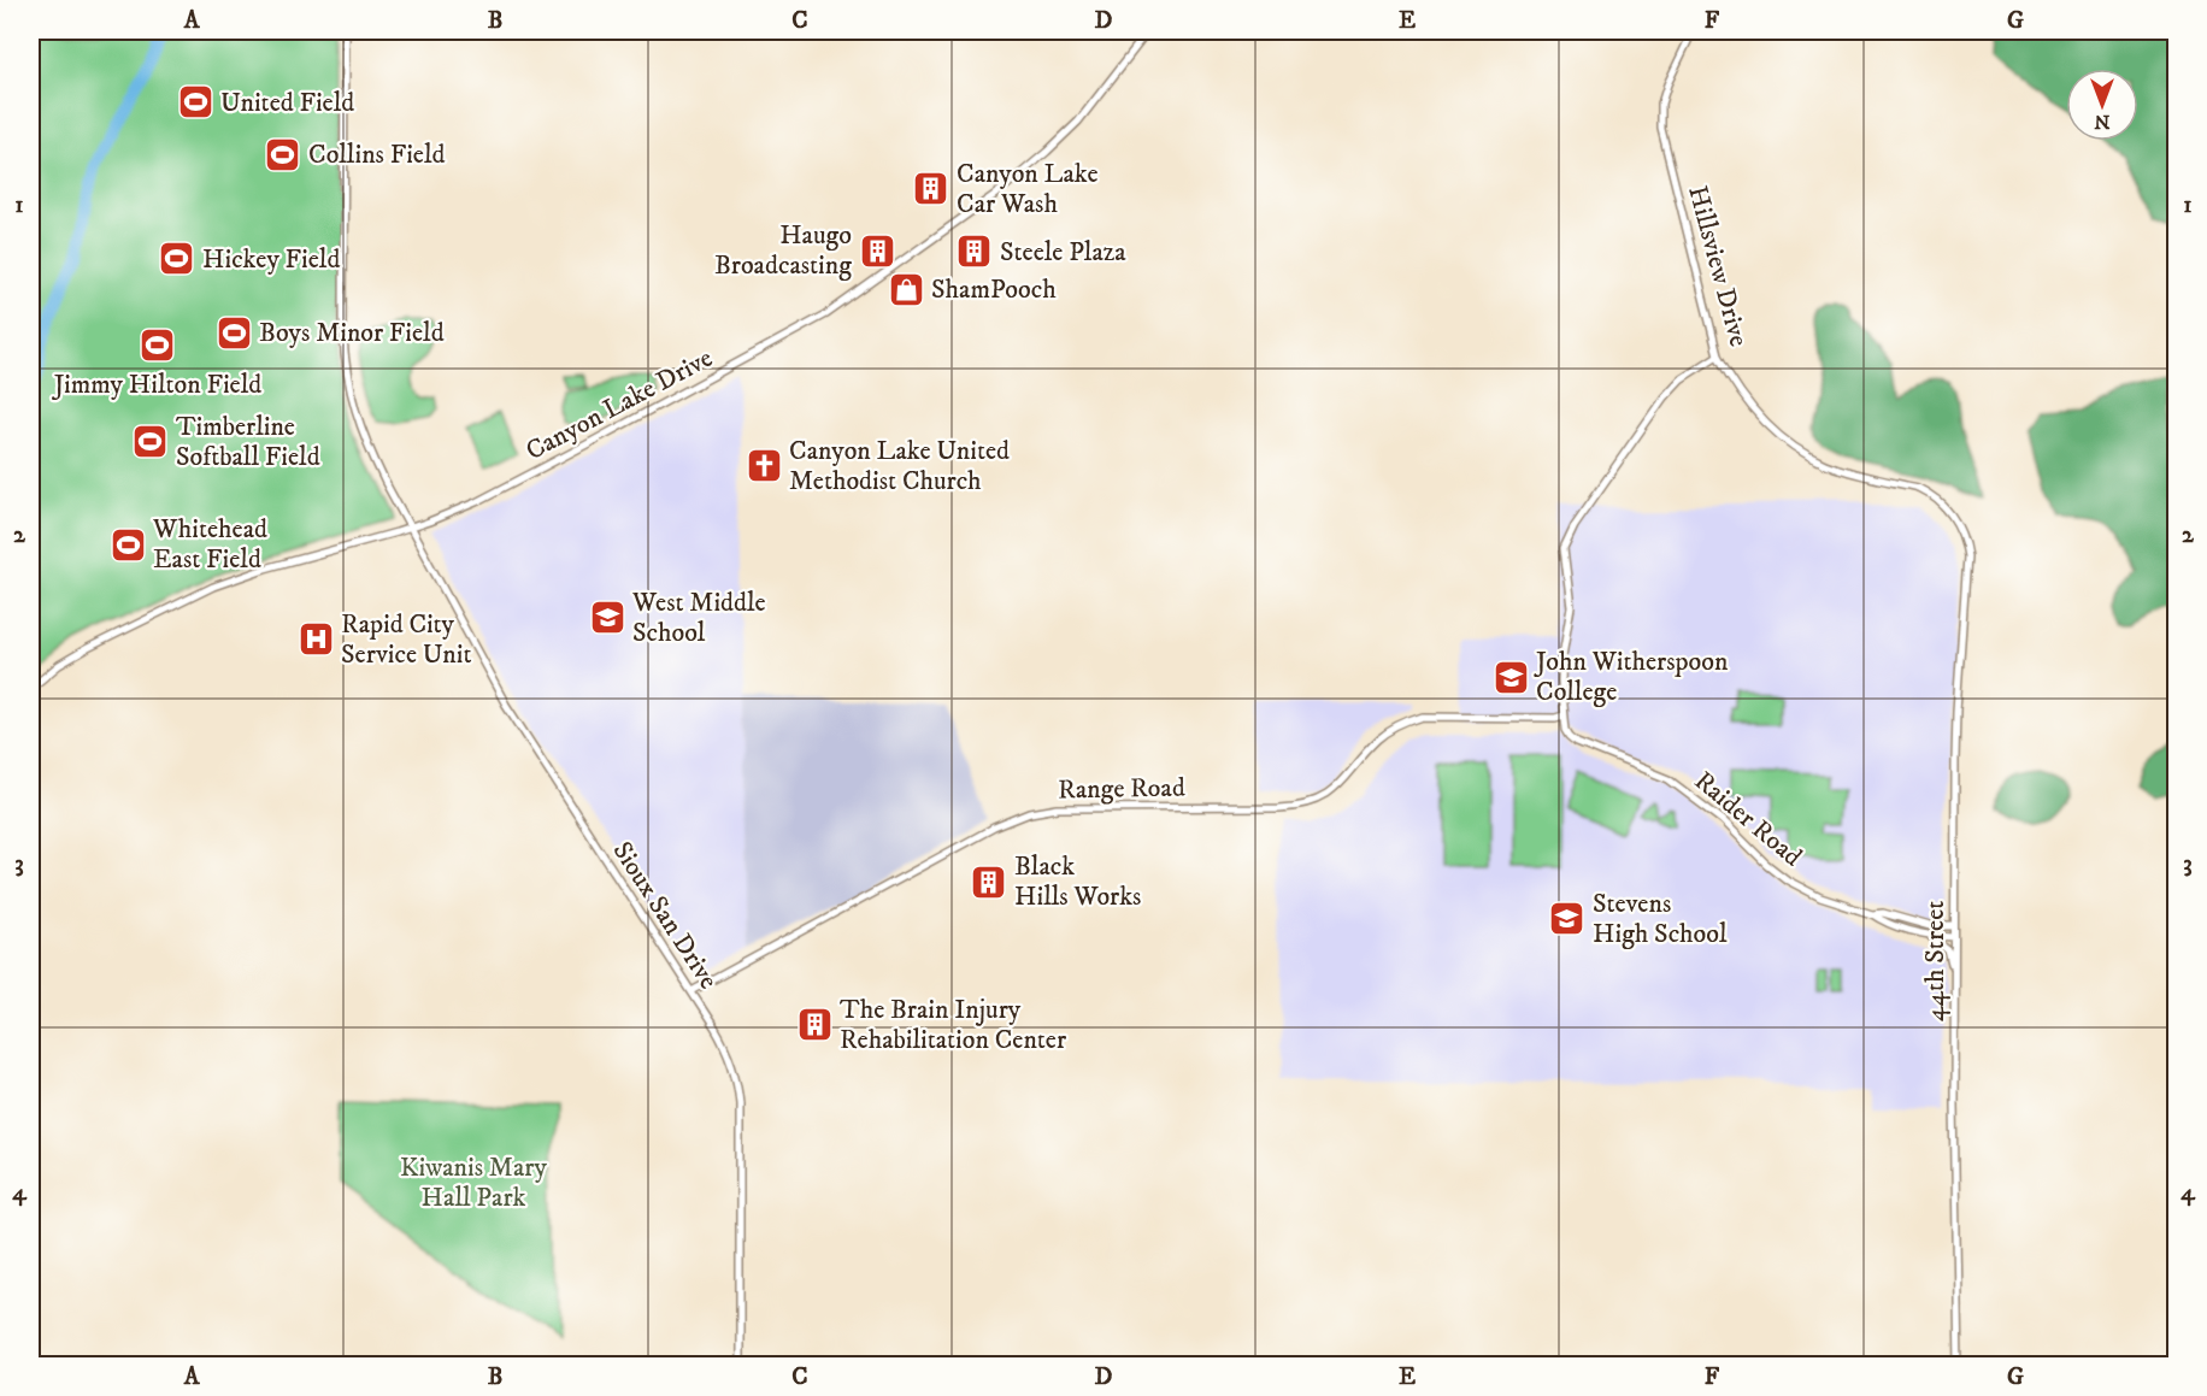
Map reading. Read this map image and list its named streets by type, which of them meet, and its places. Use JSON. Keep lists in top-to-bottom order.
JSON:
{
  "streets": {
    "street": [
      "Hillsview Drive",
      "Canyon Lake Drive",
      "Range Road",
      "Raider Road",
      "Sioux San Drive",
      "44th Street"
    ]
  },
  "crossings": [
    ["Hillsview Drive", "44th Street"],
    ["Canyon Lake Drive", "Sioux San Drive"],
    ["Range Road", "Raider Road"],
    ["Range Road", "Sioux San Drive"],
    ["Raider Road", "44th Street"]
  ],
  "parks": ["Kiwanis Mary Hall Park"],
  "places": {
    "sports": [
      "United Field",
      "Collins Field",
      "Hickey Field",
      "Boys Minor Field",
      "Jimmy Hilton Field",
      "Timberline Softball Field",
      "Whitehead East Field"
    ],
    "building": [
      "Canyon Lake Car Wash",
      "Haugo Broadcasting",
      "Steele Plaza",
      "Black Hills Works",
      "The Brain Injury Rehabilitation Center"
    ],
    "shop": ["ShamPooch"],
    "church": ["Canyon Lake United Methodist Church"],
    "school or university": ["West Middle School", "John Witherspoon College", "Stevens High School"],
    "hospital": ["Rapid City Service Unit"]
  },
  "north": "bottom",
  "grid": {
    "columns": [
      "A",
      "B",
      "C",
      "D",
      "E",
      "F",
      "G"
    ],
    "rows": [
      "1",
      "2",
      "3",
      "4"
    ]
  }
}
